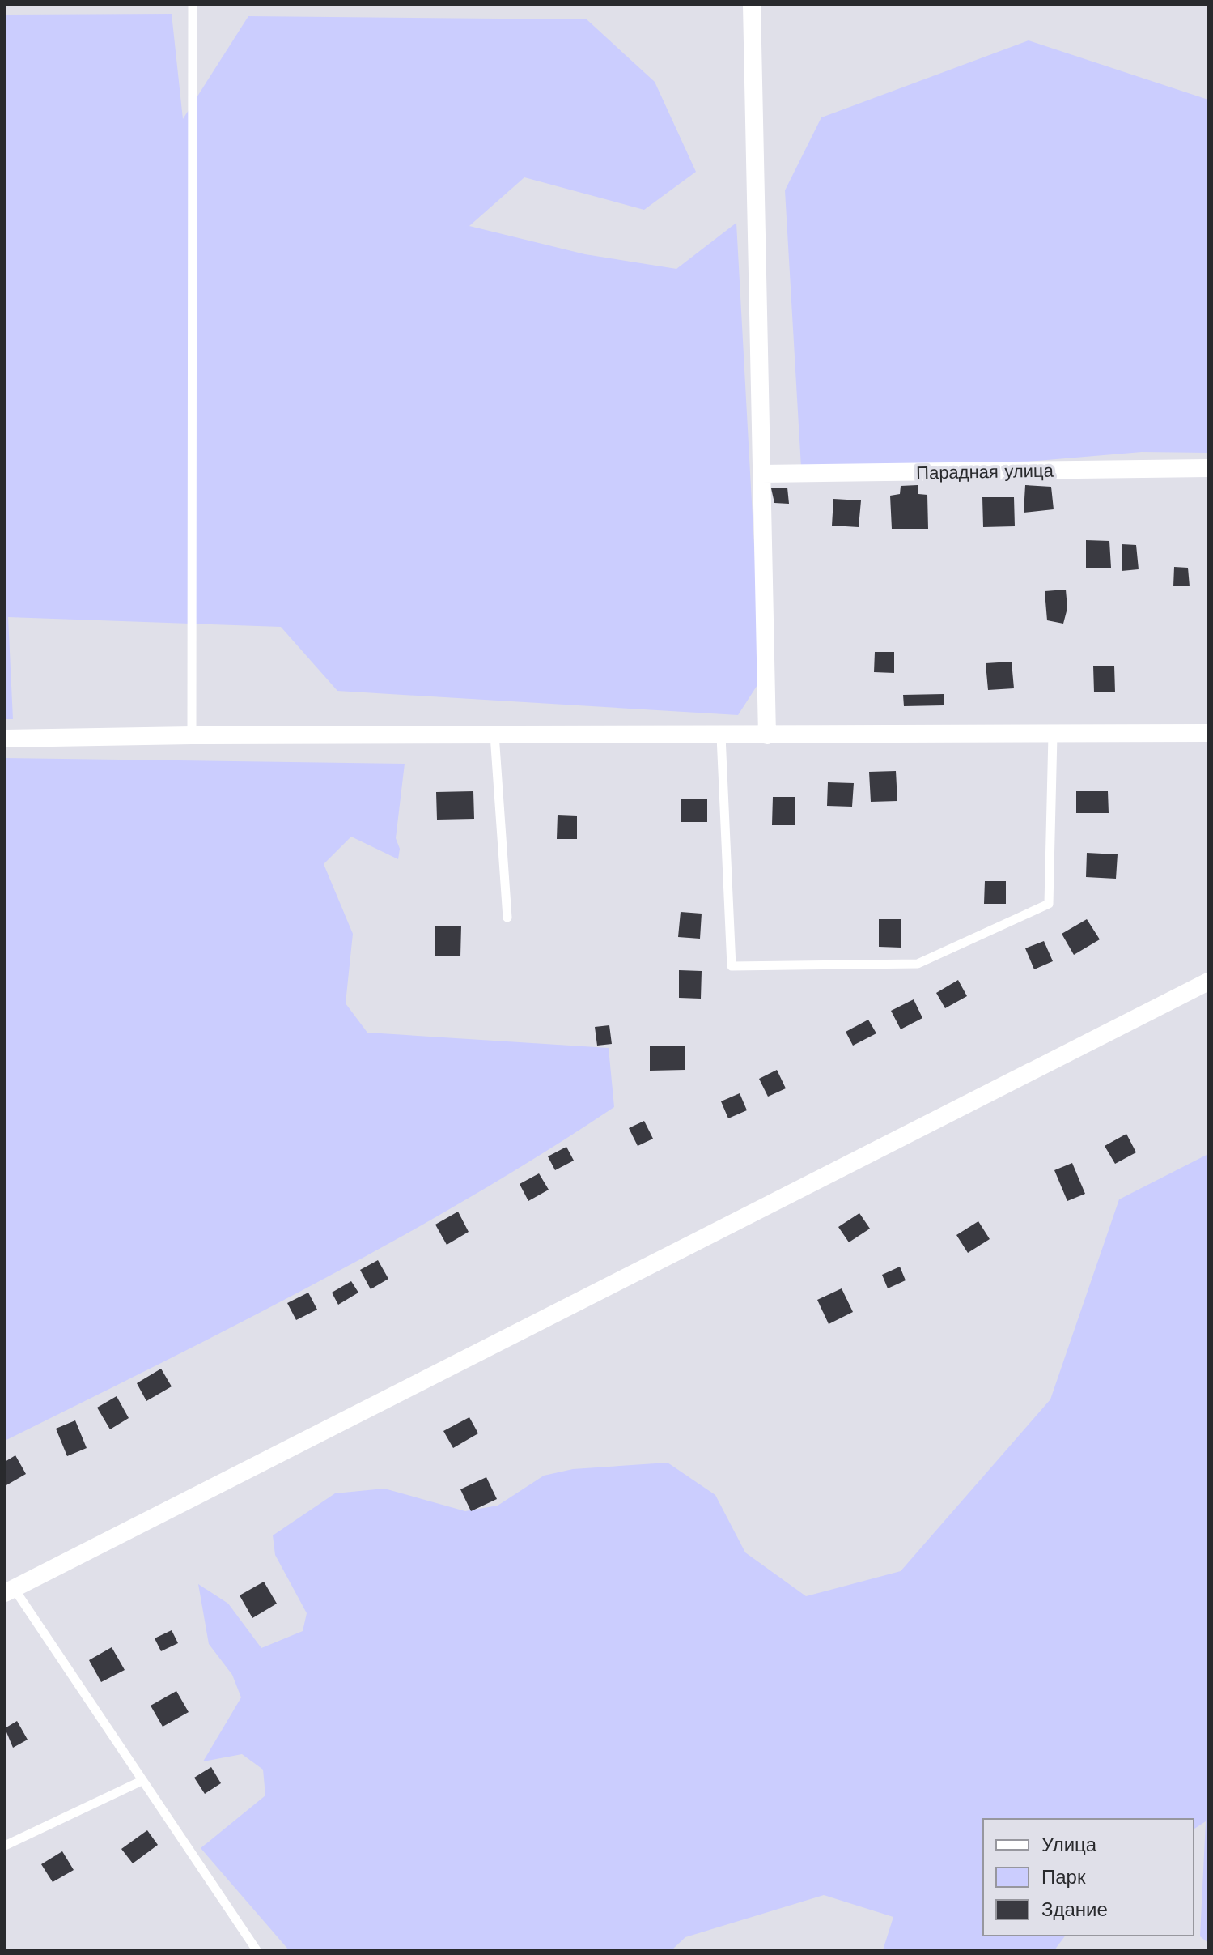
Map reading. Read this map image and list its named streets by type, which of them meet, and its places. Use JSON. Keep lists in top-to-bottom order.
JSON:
{
  "streets": {
    "street": ["Парадная улица"]
  },
  "legend": ["Улица", "Парк", "Здание"]
}
